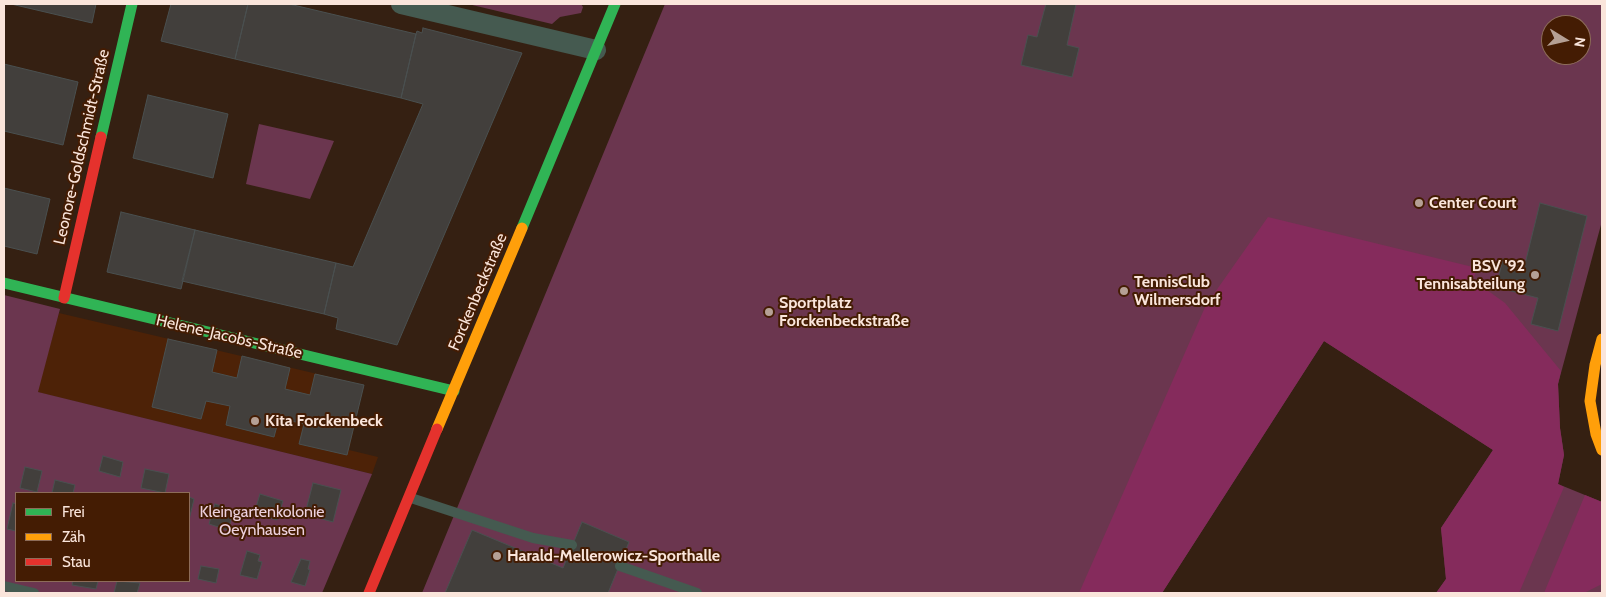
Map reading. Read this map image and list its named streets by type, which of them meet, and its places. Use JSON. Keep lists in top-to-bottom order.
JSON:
{
  "streets": {
    "street": ["Leonore-Goldschmidt-Straße", "Forckenbeckstraße", "Helene-Jacobs-Straße"]
  },
  "crossings": [
    ["Leonore-Goldschmidt-Straße", "Helene-Jacobs-Straße"],
    ["Forckenbeckstraße", "Helene-Jacobs-Straße"]
  ],
  "parks": ["Kleingartenkolonie Oeynhausen"],
  "places": [
    "Center Court",
    "BSV '92 Tennisabteilung",
    "TennisClub Wilmersdorf",
    "Sportplatz Forckenbeckstraße",
    "Kita Forckenbeck",
    "Harald-Mellerowicz-Sporthalle"
  ],
  "legend": ["Frei", "Zäh", "Stau"],
  "north": "right"
}
